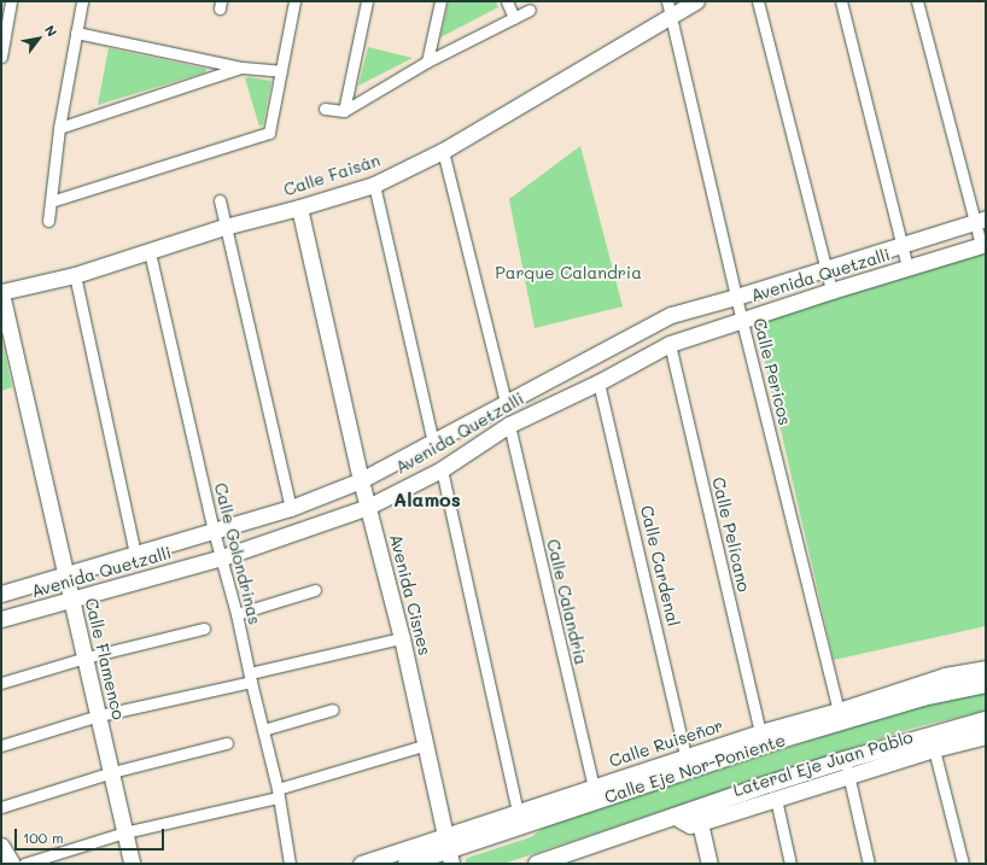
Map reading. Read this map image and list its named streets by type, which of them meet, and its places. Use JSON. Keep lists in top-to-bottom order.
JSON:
{
  "streets": {
    "main road": [
      "Calle Faisán",
      "Avenida Quetzalli",
      "Avenida Cisnes",
      "Calle Flamenco",
      "Calle Ruiseñor",
      "Lateral Eje Juan Pablo",
      "Calle Eje Nor-Poniente"
    ],
    "street": [
      "Calle Pericos",
      "Calle Pelícano",
      "Calle Golondrinas",
      "Calle Cardenal",
      "Calle Calandria"
    ]
  },
  "crossings": [
    ["Calle Faisán", "Calle Pericos"],
    ["Calle Faisán", "Calle Golondrinas"],
    ["Calle Faisán", "Avenida Cisnes"],
    ["Calle Faisán", "Calle Flamenco"],
    ["Avenida Quetzalli", "Calle Pericos"],
    ["Avenida Quetzalli", "Calle Pelícano"],
    ["Avenida Quetzalli", "Calle Golondrinas"],
    ["Avenida Quetzalli", "Calle Cardenal"],
    ["Avenida Quetzalli", "Avenida Cisnes"],
    ["Avenida Quetzalli", "Calle Calandria"],
    ["Avenida Quetzalli", "Calle Flamenco"],
    ["Calle Pericos", "Calle Ruiseñor"],
    ["Calle Pericos", "Calle Eje Nor-Poniente"],
    ["Calle Pelícano", "Calle Ruiseñor"],
    ["Calle Cardenal", "Calle Ruiseñor"],
    ["Avenida Cisnes", "Calle Ruiseñor"],
    ["Avenida Cisnes", "Calle Eje Nor-Poniente"],
    ["Calle Calandria", "Calle Ruiseñor"],
    ["Calle Ruiseñor", "Calle Eje Nor-Poniente"]
  ],
  "districts": ["Alamos"],
  "parks": ["Parque Calandria"],
  "scale_bar": "100 m",
  "north": "top right"
}
